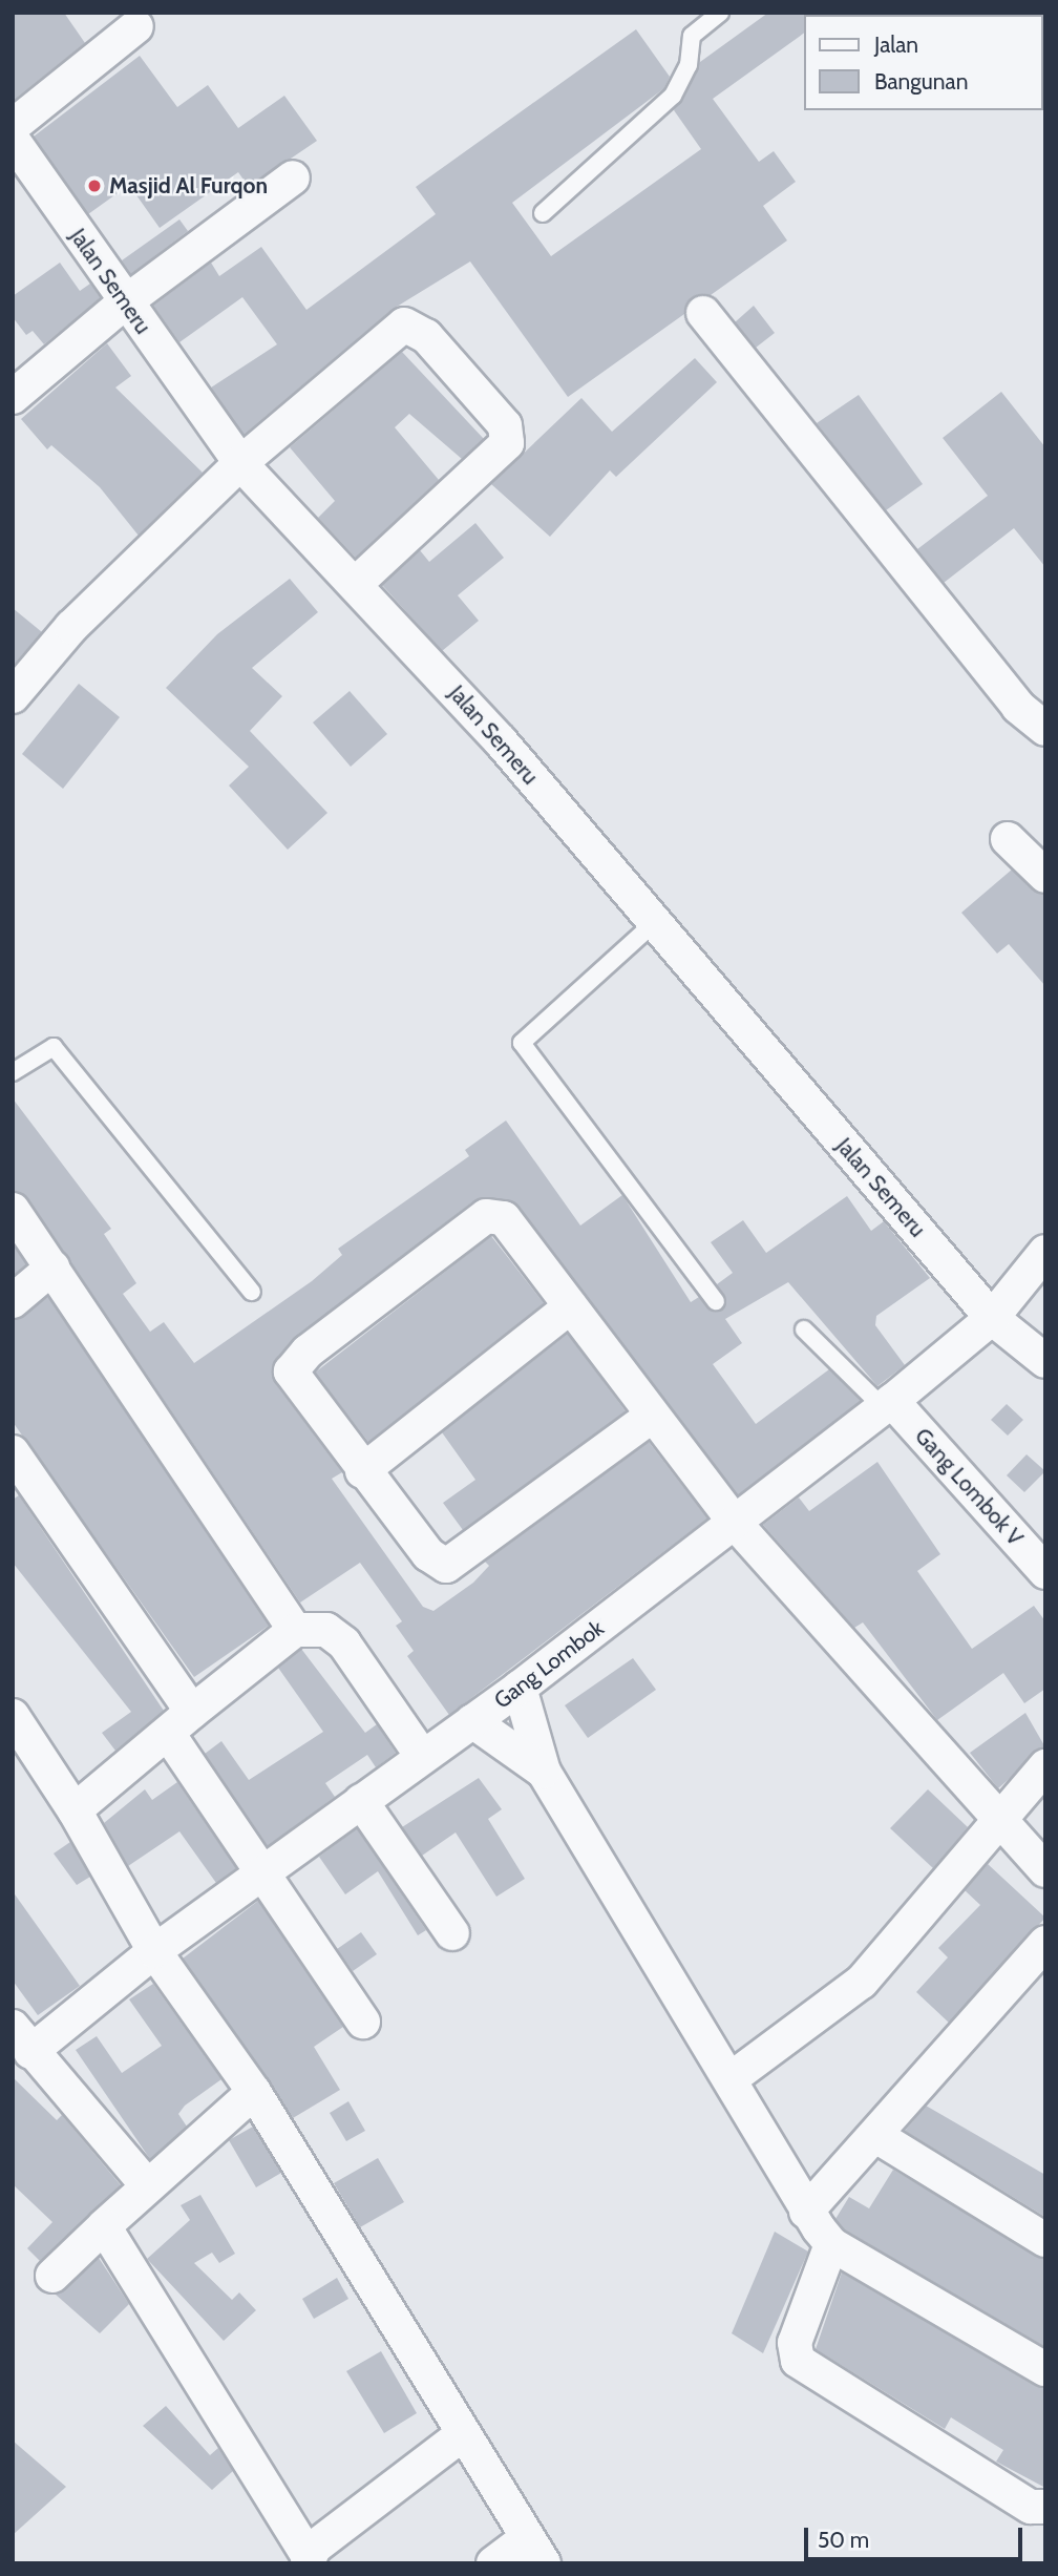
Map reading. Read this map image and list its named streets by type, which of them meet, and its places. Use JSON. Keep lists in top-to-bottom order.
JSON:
{
  "streets": {
    "street": ["Jalan Semeru", "Gang Lombok V", "Gang Lombok"]
  },
  "crossings": [
    ["Jalan Semeru", "Gang Lombok"],
    ["Gang Lombok V", "Gang Lombok"]
  ],
  "places": ["Masjid Al Furqon"],
  "legend": ["Jalan", "Bangunan"],
  "scale_bar": "50 m"
}
